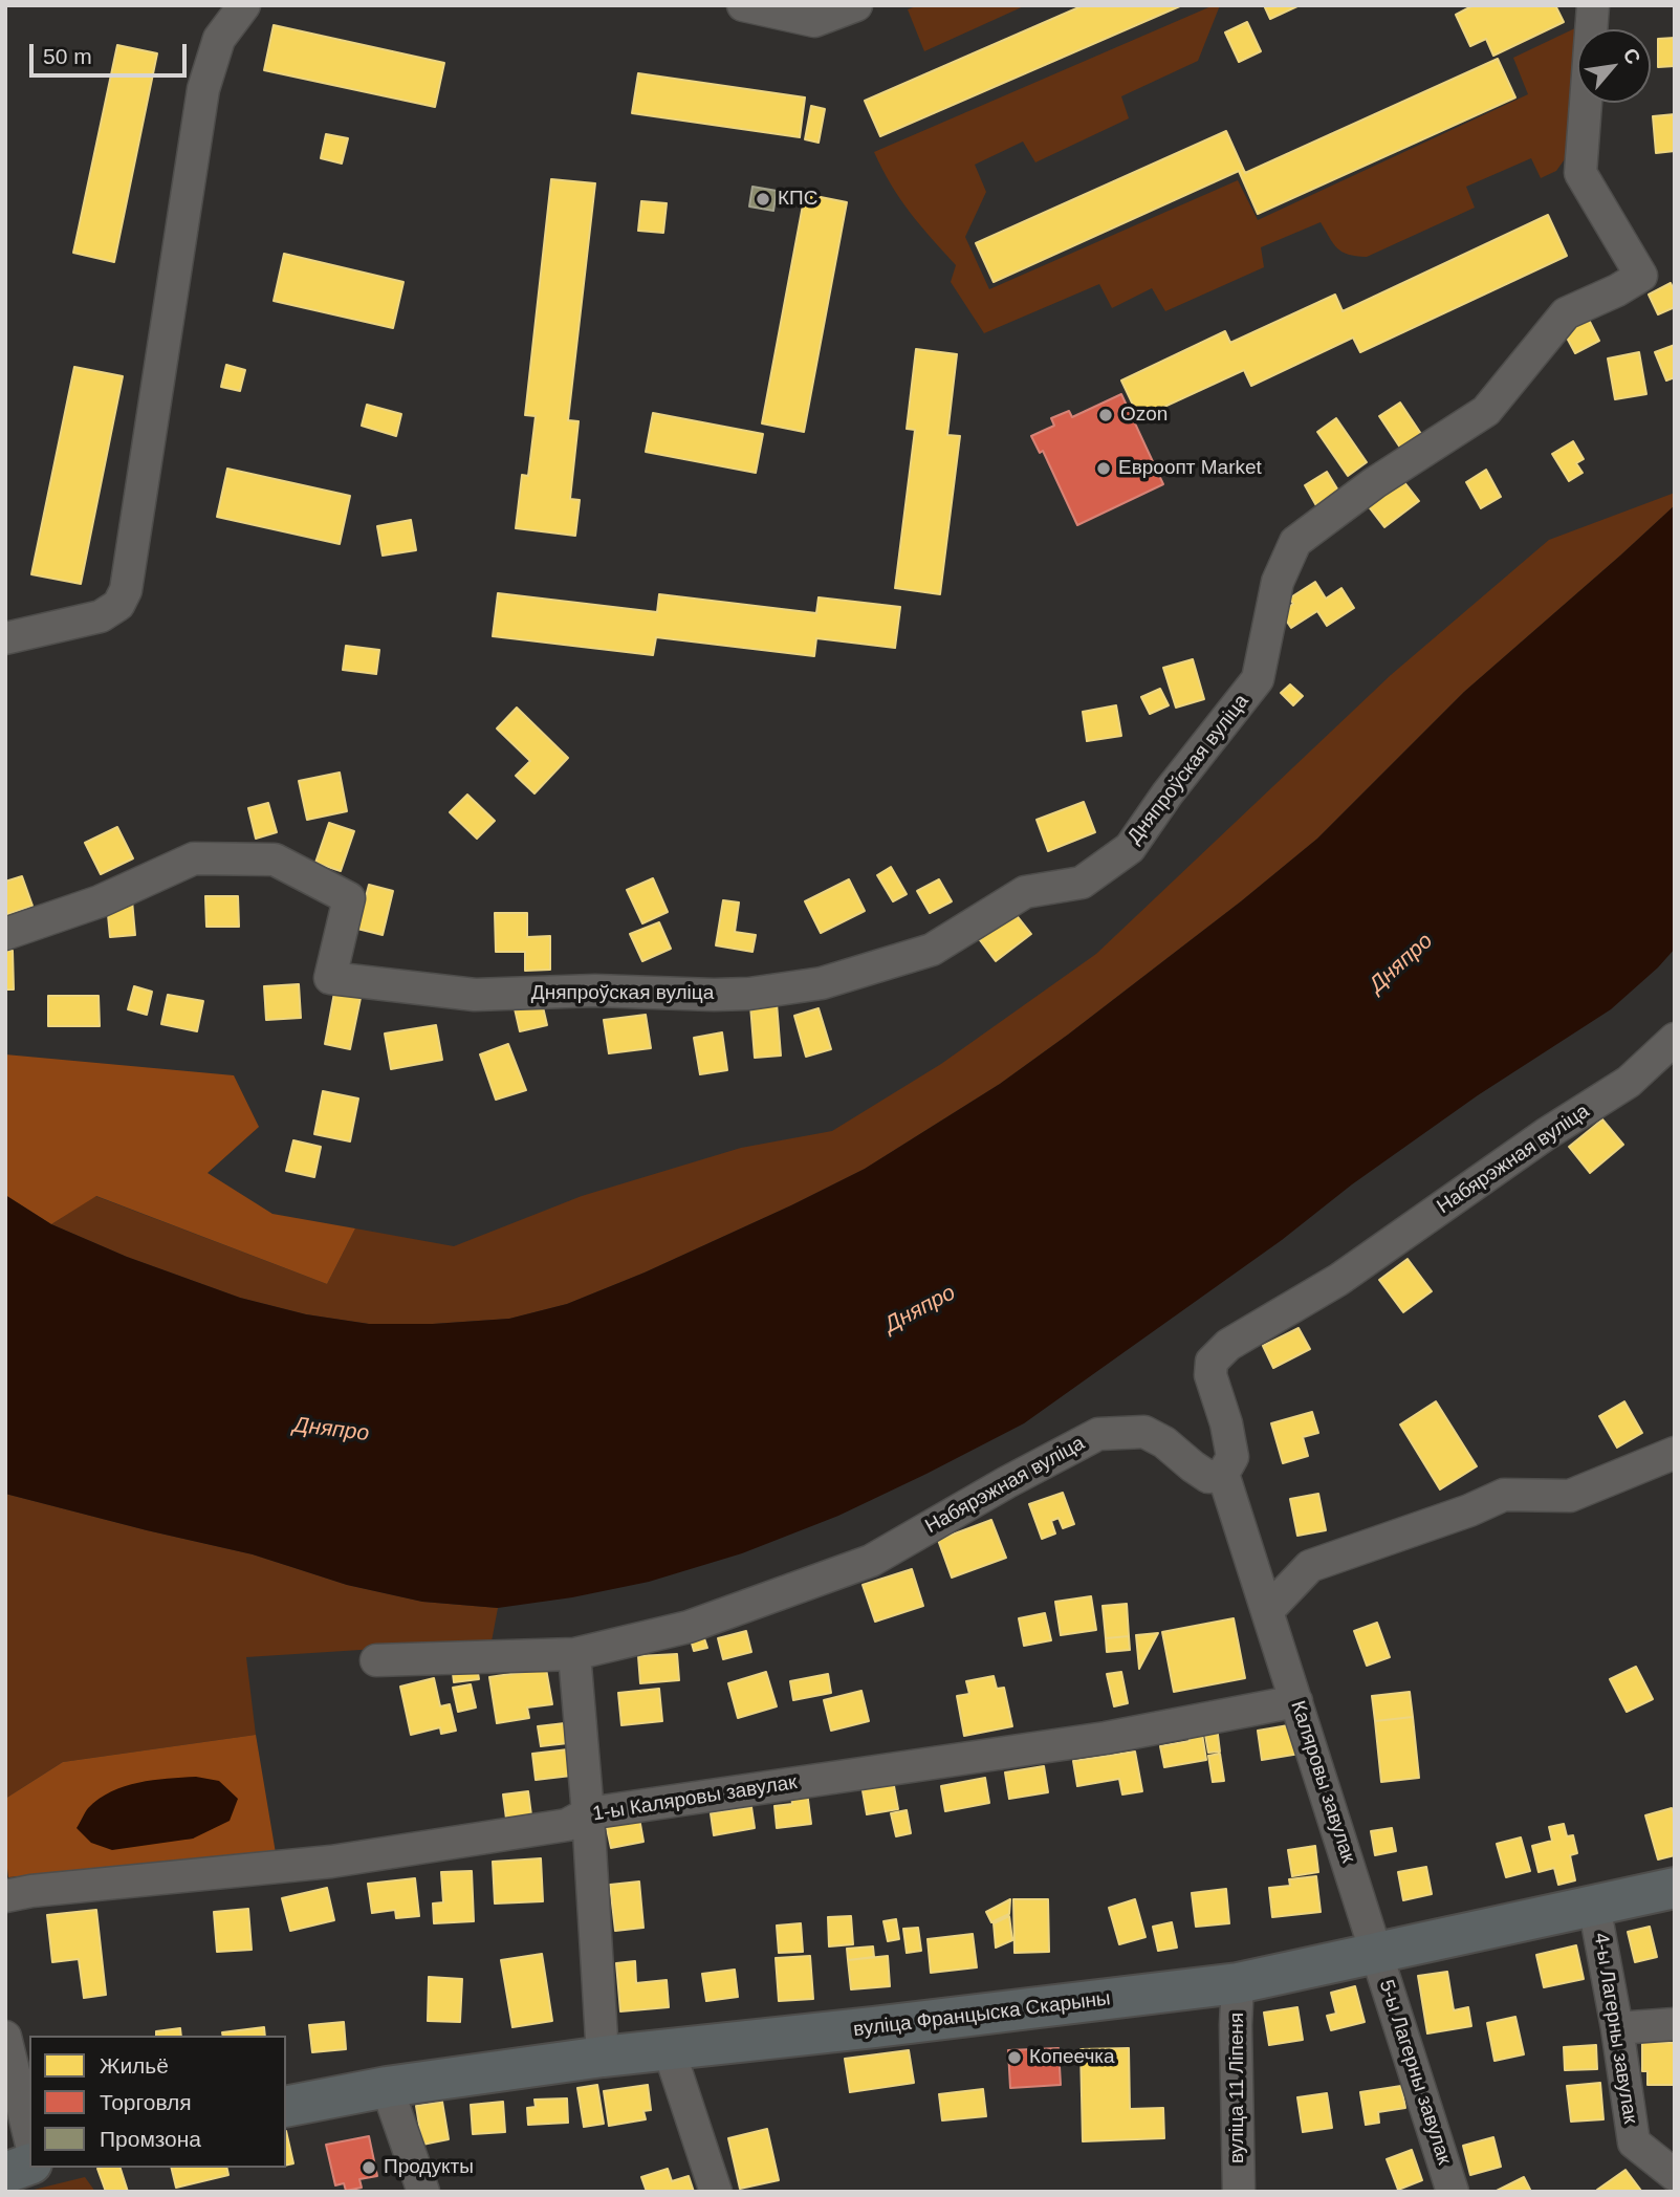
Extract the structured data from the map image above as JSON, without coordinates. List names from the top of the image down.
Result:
{
  "streets": {
    "main road": ["вуліца Францыска Скарыны"],
    "street": [
      "Дняпроўская вуліца",
      "Набярэжная вуліца",
      "Каляровы завулак",
      "1-ы Каляровы завулак",
      "4-ы Лагерны завулак",
      "5-ы Лагерны завулак",
      "вуліца 11 Ліпеня"
    ]
  },
  "crossings": [
    ["Набярэжная вуліца", "Каляровы завулак"],
    ["Каляровы завулак", "1-ы Каляровы завулак"],
    ["Каляровы завулак", "вуліца Францыска Скарыны"],
    ["Каляровы завулак", "5-ы Лагерны завулак"],
    ["вуліца Францыска Скарыны", "4-ы Лагерны завулак"],
    ["вуліца Францыска Скарыны", "5-ы Лагерны завулак"],
    ["вуліца Францыска Скарыны", "вуліца 11 Ліпеня"]
  ],
  "water": ["Дняпро"],
  "places": [
    "КПС",
    "Ozon",
    "Евроопт Market",
    "Копеечка",
    "Продукты"
  ],
  "legend": ["Жильё", "Торговля", "Промзона"],
  "scale_bar": "50 m",
  "north": "top right"
}
